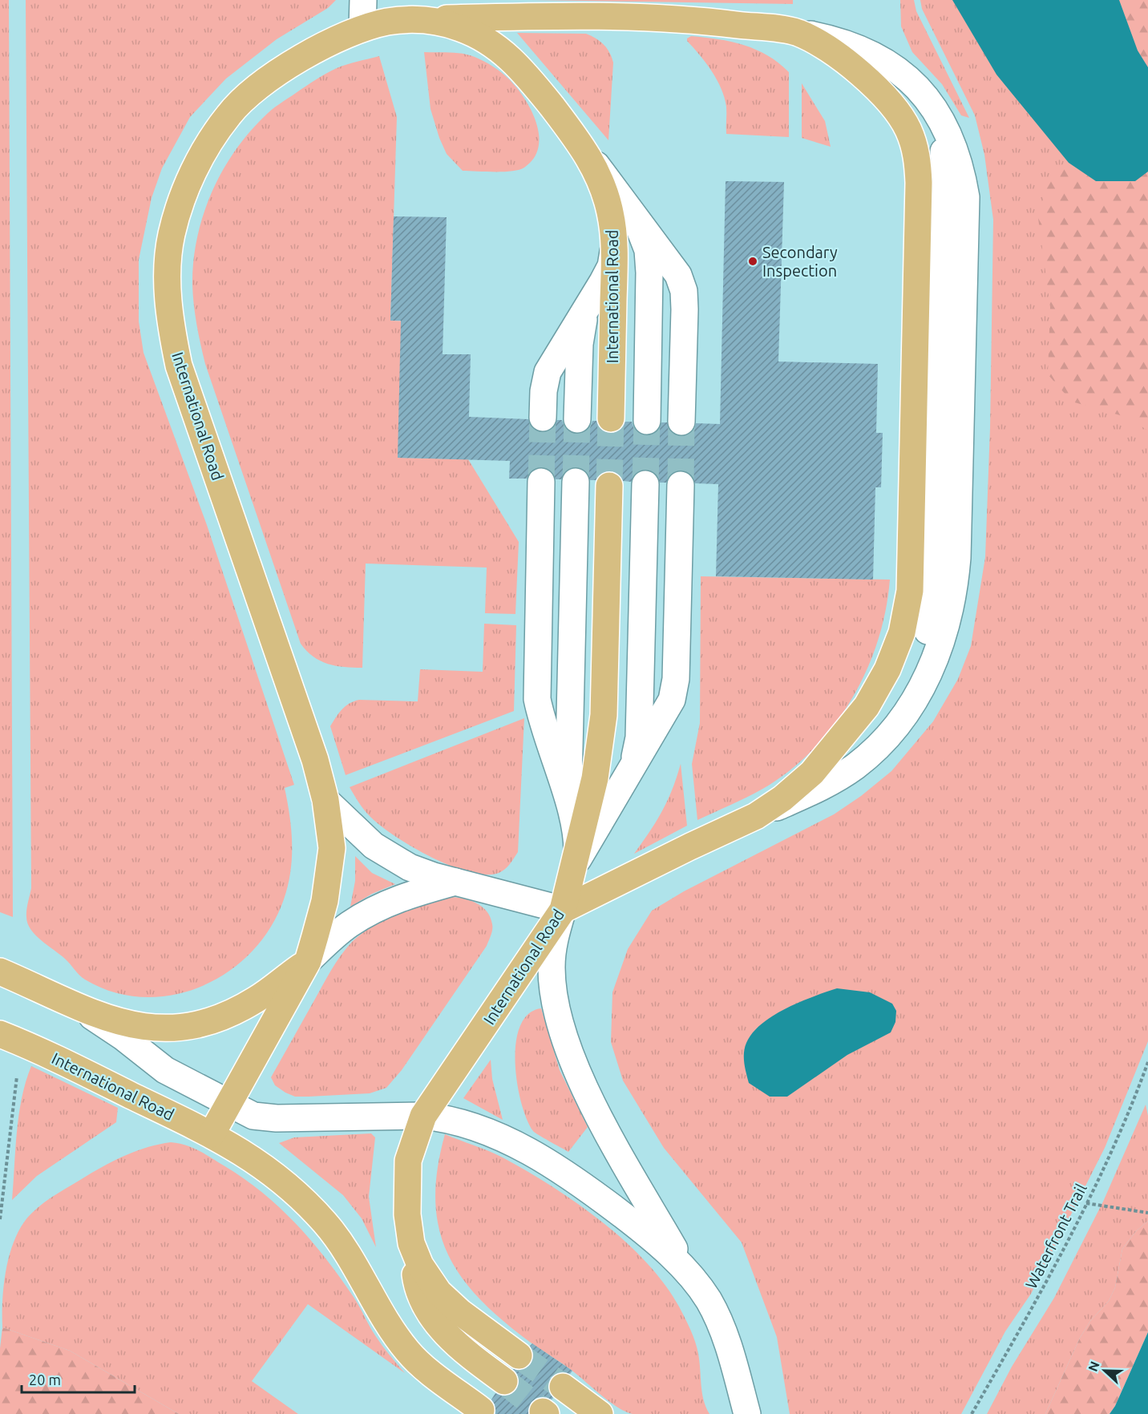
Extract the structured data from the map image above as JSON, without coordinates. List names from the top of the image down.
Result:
{
  "streets": {
    "main road": ["International Road"],
    "path": ["Waterfront Trail"]
  },
  "places": ["Secondary Inspection"],
  "scale_bar": "20 m",
  "north": "left"
}
